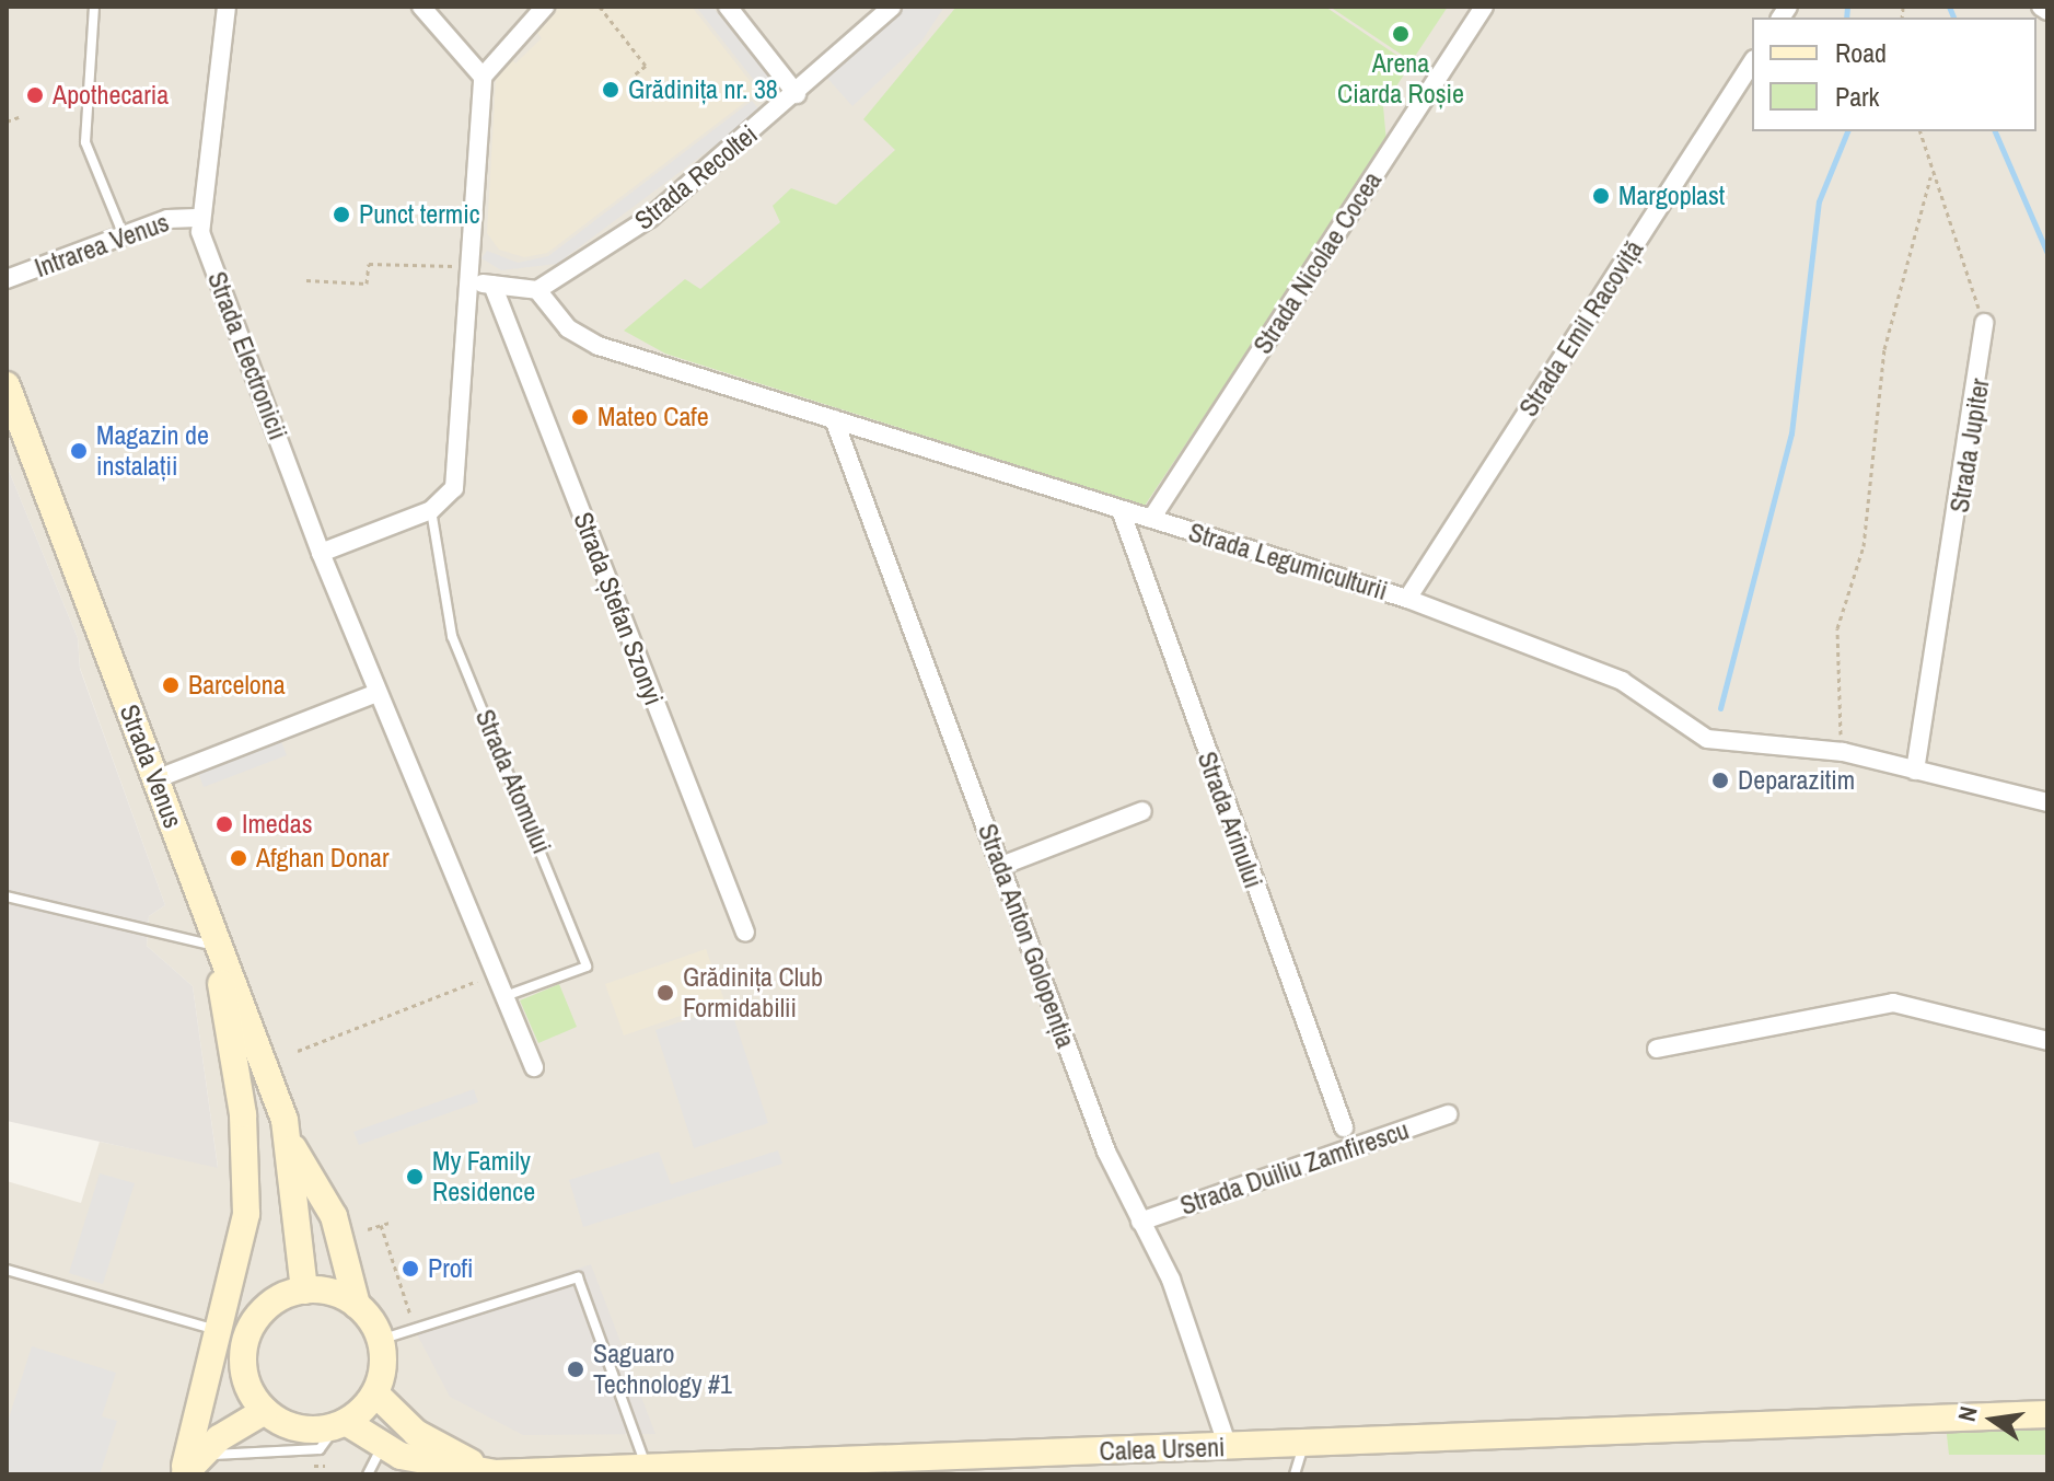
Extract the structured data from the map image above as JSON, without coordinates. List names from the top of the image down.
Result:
{
  "streets": {
    "main road": ["Strada Venus", "Calea Urseni"],
    "street": [
      "Strada Recoltei",
      "Intrarea Venus",
      "Strada Nicolae Cocea",
      "Strada Emil Racoviță",
      "Strada Electronicii",
      "Strada Jupiter",
      "Strada Legumiculturii",
      "Strada Ștefan Szonyi",
      "Strada Arinului",
      "Strada Anton Golopenția",
      "Strada Duiliu Zamfirescu"
    ],
    "lane": ["Strada Atomului"]
  },
  "crossings": [
    ["Strada Recoltei", "Strada Legumiculturii"],
    ["Intrarea Venus", "Strada Electronicii"],
    ["Strada Nicolae Cocea", "Strada Legumiculturii"],
    ["Strada Emil Racoviță", "Strada Legumiculturii"],
    ["Strada Electronicii", "Strada Atomului"],
    ["Strada Jupiter", "Strada Legumiculturii"],
    ["Strada Legumiculturii", "Strada Arinului"],
    ["Strada Legumiculturii", "Strada Anton Golopenția"],
    ["Strada Venus", "Calea Urseni"],
    ["Strada Anton Golopenția", "Strada Duiliu Zamfirescu"],
    ["Strada Anton Golopenția", "Calea Urseni"]
  ],
  "places": [
    "Arena Ciarda Roșie",
    "Grădinița nr. 38",
    "Apothecaria",
    "Margoplast",
    "Punct termic",
    "Mateo Cafe",
    "Magazin de instalații",
    "Barcelona",
    "Deparazitim",
    "Imedas",
    "Afghan Donar",
    "Grădinița Club Formidabilii",
    "My Family Residence",
    "Profi",
    "Saguaro Technology #1"
  ],
  "legend": ["Road", "Park"],
  "north": "left"
}
